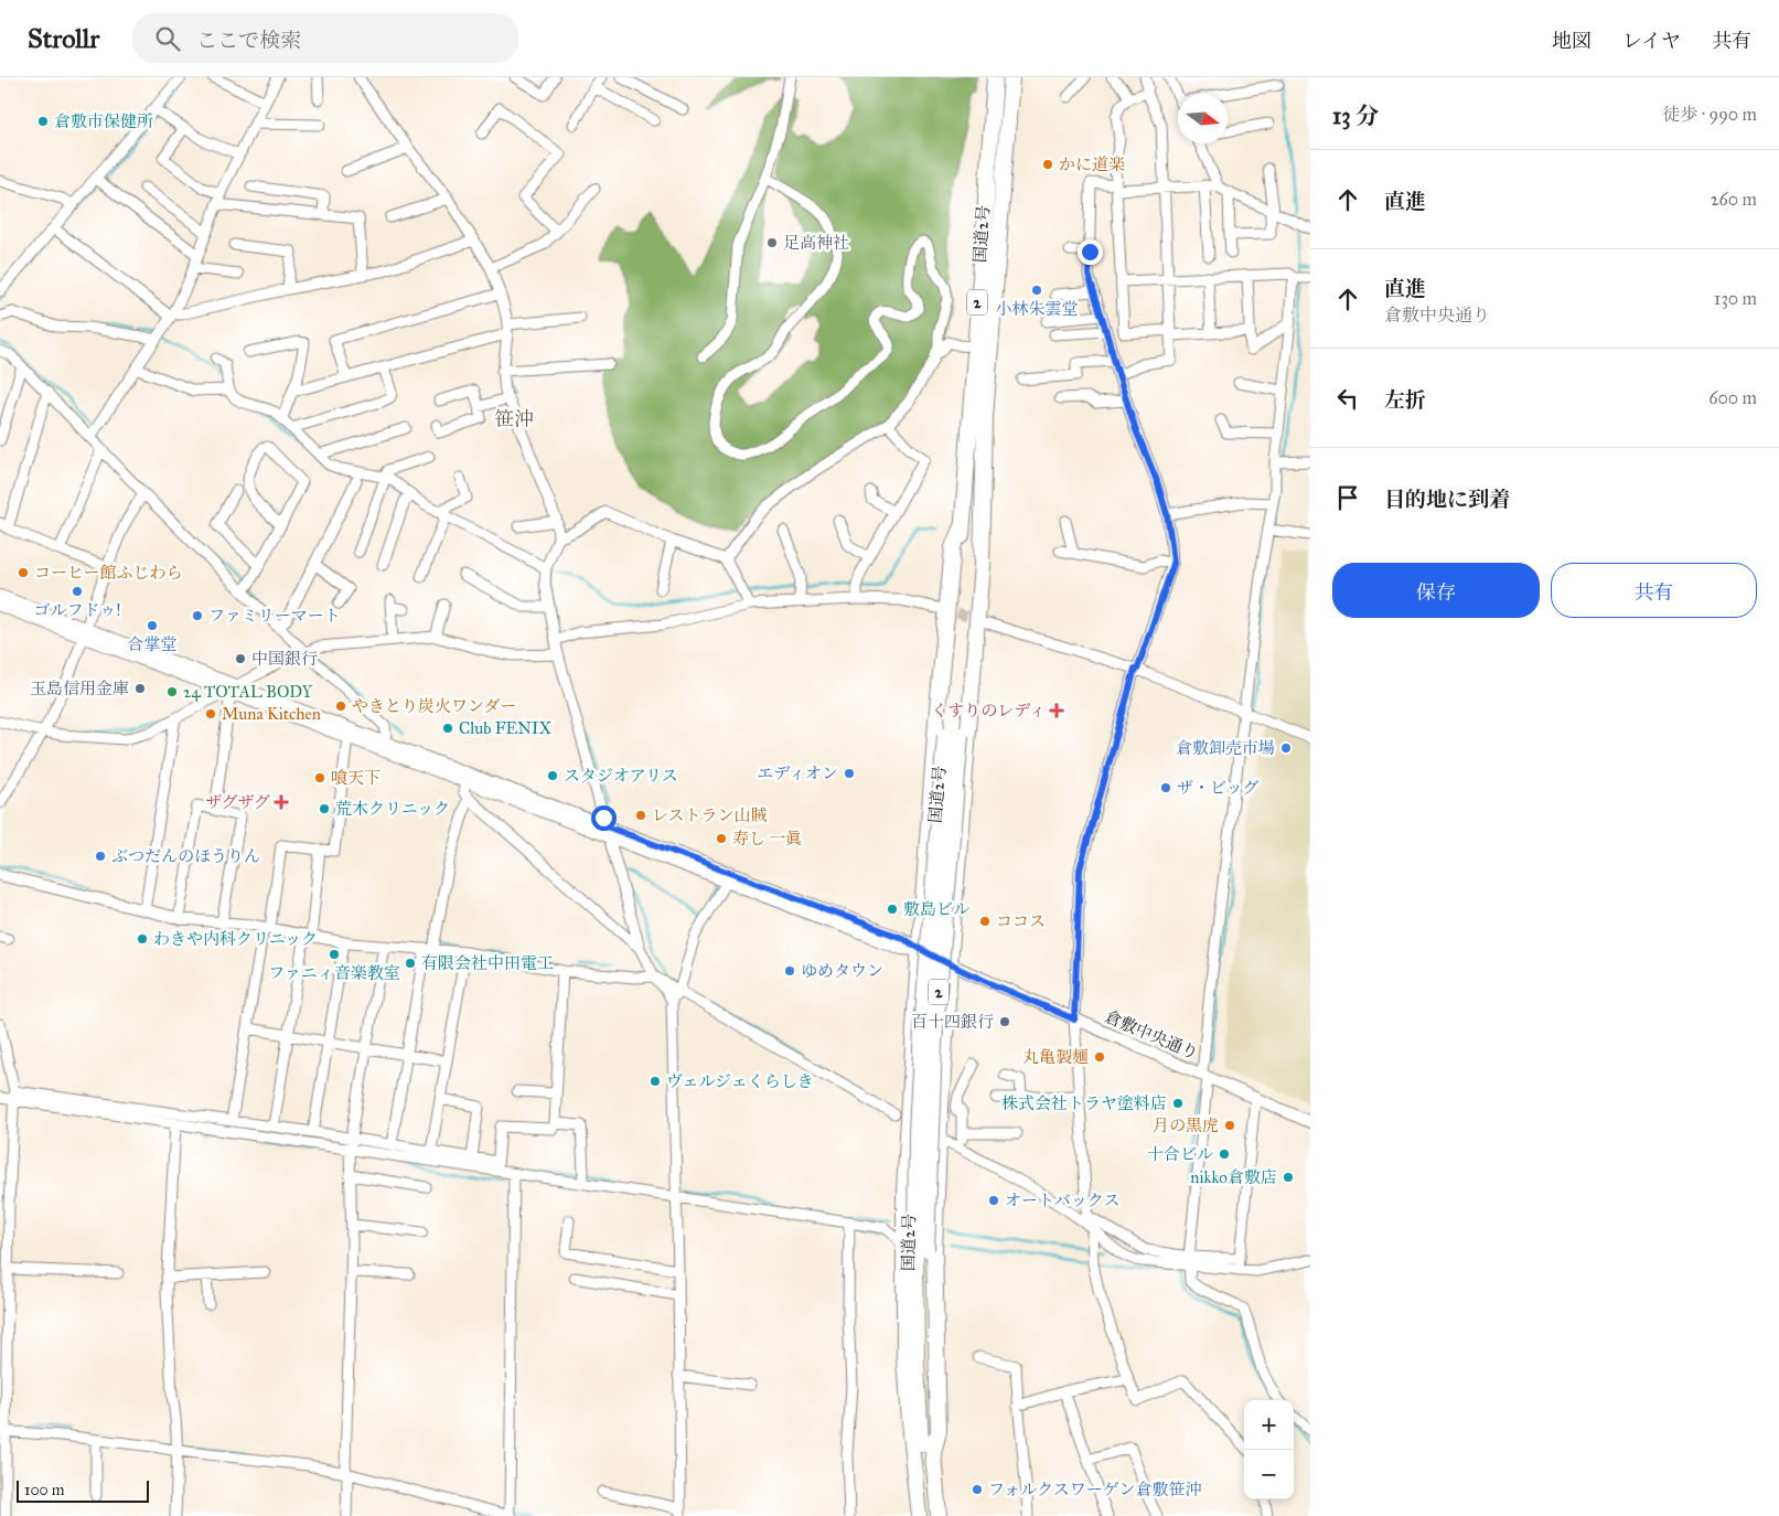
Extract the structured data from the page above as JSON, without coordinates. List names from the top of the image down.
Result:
{
  "streets": {
    "highway": ["国道2号", "2"],
    "street": ["倉敷中央通り"]
  },
  "districts": ["笹沖"],
  "places": {
    "other": [
      "倉敷市保健所",
      "かに道楽",
      "足高神社",
      "小林朱雲堂",
      "コーヒー館ふじわら",
      "ゴルフドゥ!",
      "ファミリーマート",
      "合掌堂",
      "中国銀行",
      "玉島信用金庫",
      "24 TOTAL BODY",
      "やきとり炭火ワンダー",
      "Muna Kitchen",
      "Club FENIX",
      "倉敷卸売市場",
      "エディオン",
      "スタジオアリス",
      "喰天下",
      "ザ・ビッグ",
      "荒木クリニック",
      "レストラン山賊",
      "寿し 一眞",
      "ぶつだんのほうりん",
      "敷島ビル",
      "ココス",
      "わきや内科クリニック",
      "ファニィ音楽教室",
      "有限会社中田電工",
      "ゆめタウン",
      "百十四銀行",
      "丸亀製麺",
      "ヴェルジェくらしき",
      "株式会社トラヤ塗料店",
      "月の黒虎",
      "十合ビル",
      "nikko倉敷店",
      "オートバックス",
      "フォルクスワーゲン倉敷笹沖"
    ],
    "health": ["くすりのレディ", "ザグザグ"]
  },
  "scale_bar": "100 m",
  "north": "right",
  "page": {
    "header": "Strollr",
    "search": "ここで検索",
    "nav": ["地図", "レイヤ", "共有"],
    "heading": ["13 分", "徒歩 · 990 m"],
    "list": [
      ["直進", "260 m"],
      ["直進", "倉敷中央通り", "130 m"],
      ["左折", "600 m"],
      "目的地に到着"
    ],
    "buttons": ["保存", "共有"],
    "map_buttons": ["+", "−"],
    "scale": "100 m"
  }
}
